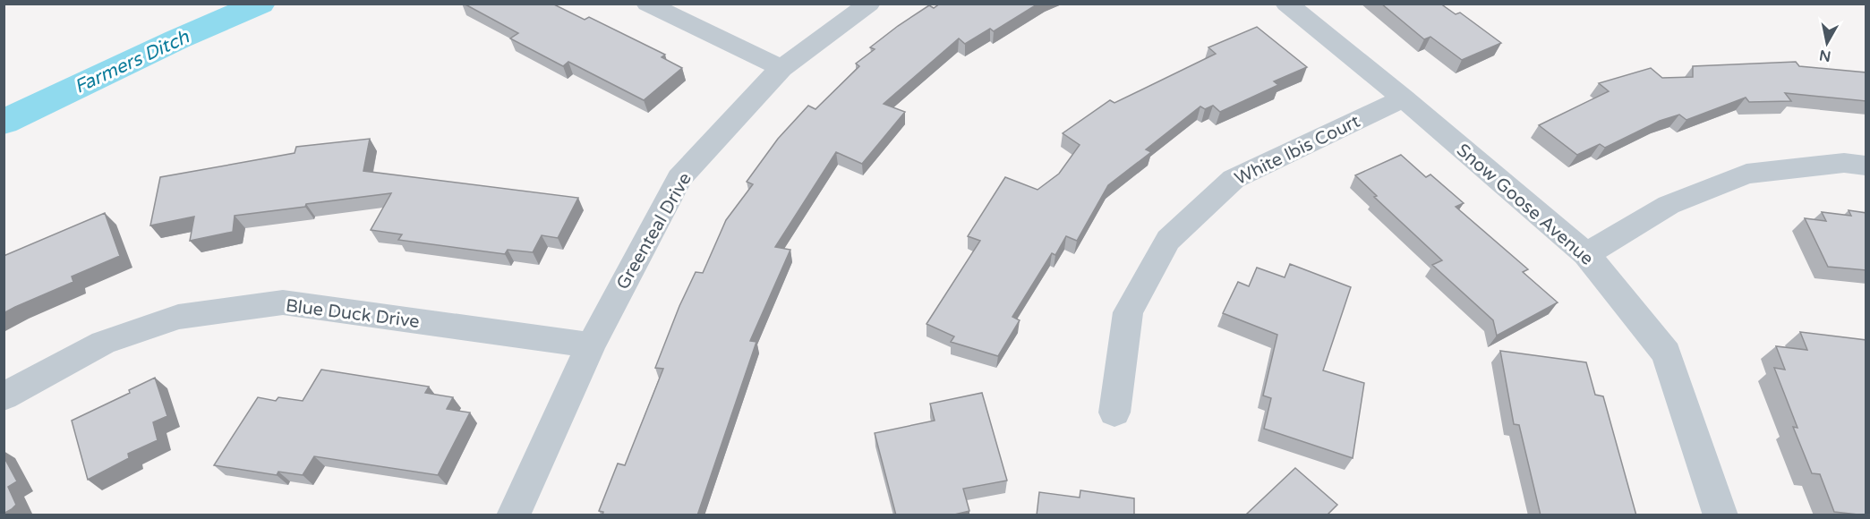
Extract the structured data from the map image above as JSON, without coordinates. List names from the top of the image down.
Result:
{
  "streets": {
    "street": [
      "White Ibis Court",
      "Snow Goose Avenue",
      "Greenteal Drive",
      "Blue Duck Drive"
    ]
  },
  "crossings": [
    ["White Ibis Court", "Snow Goose Avenue"],
    ["Greenteal Drive", "Blue Duck Drive"]
  ],
  "water": ["Farmers Ditch"],
  "north": "bottom"
}
